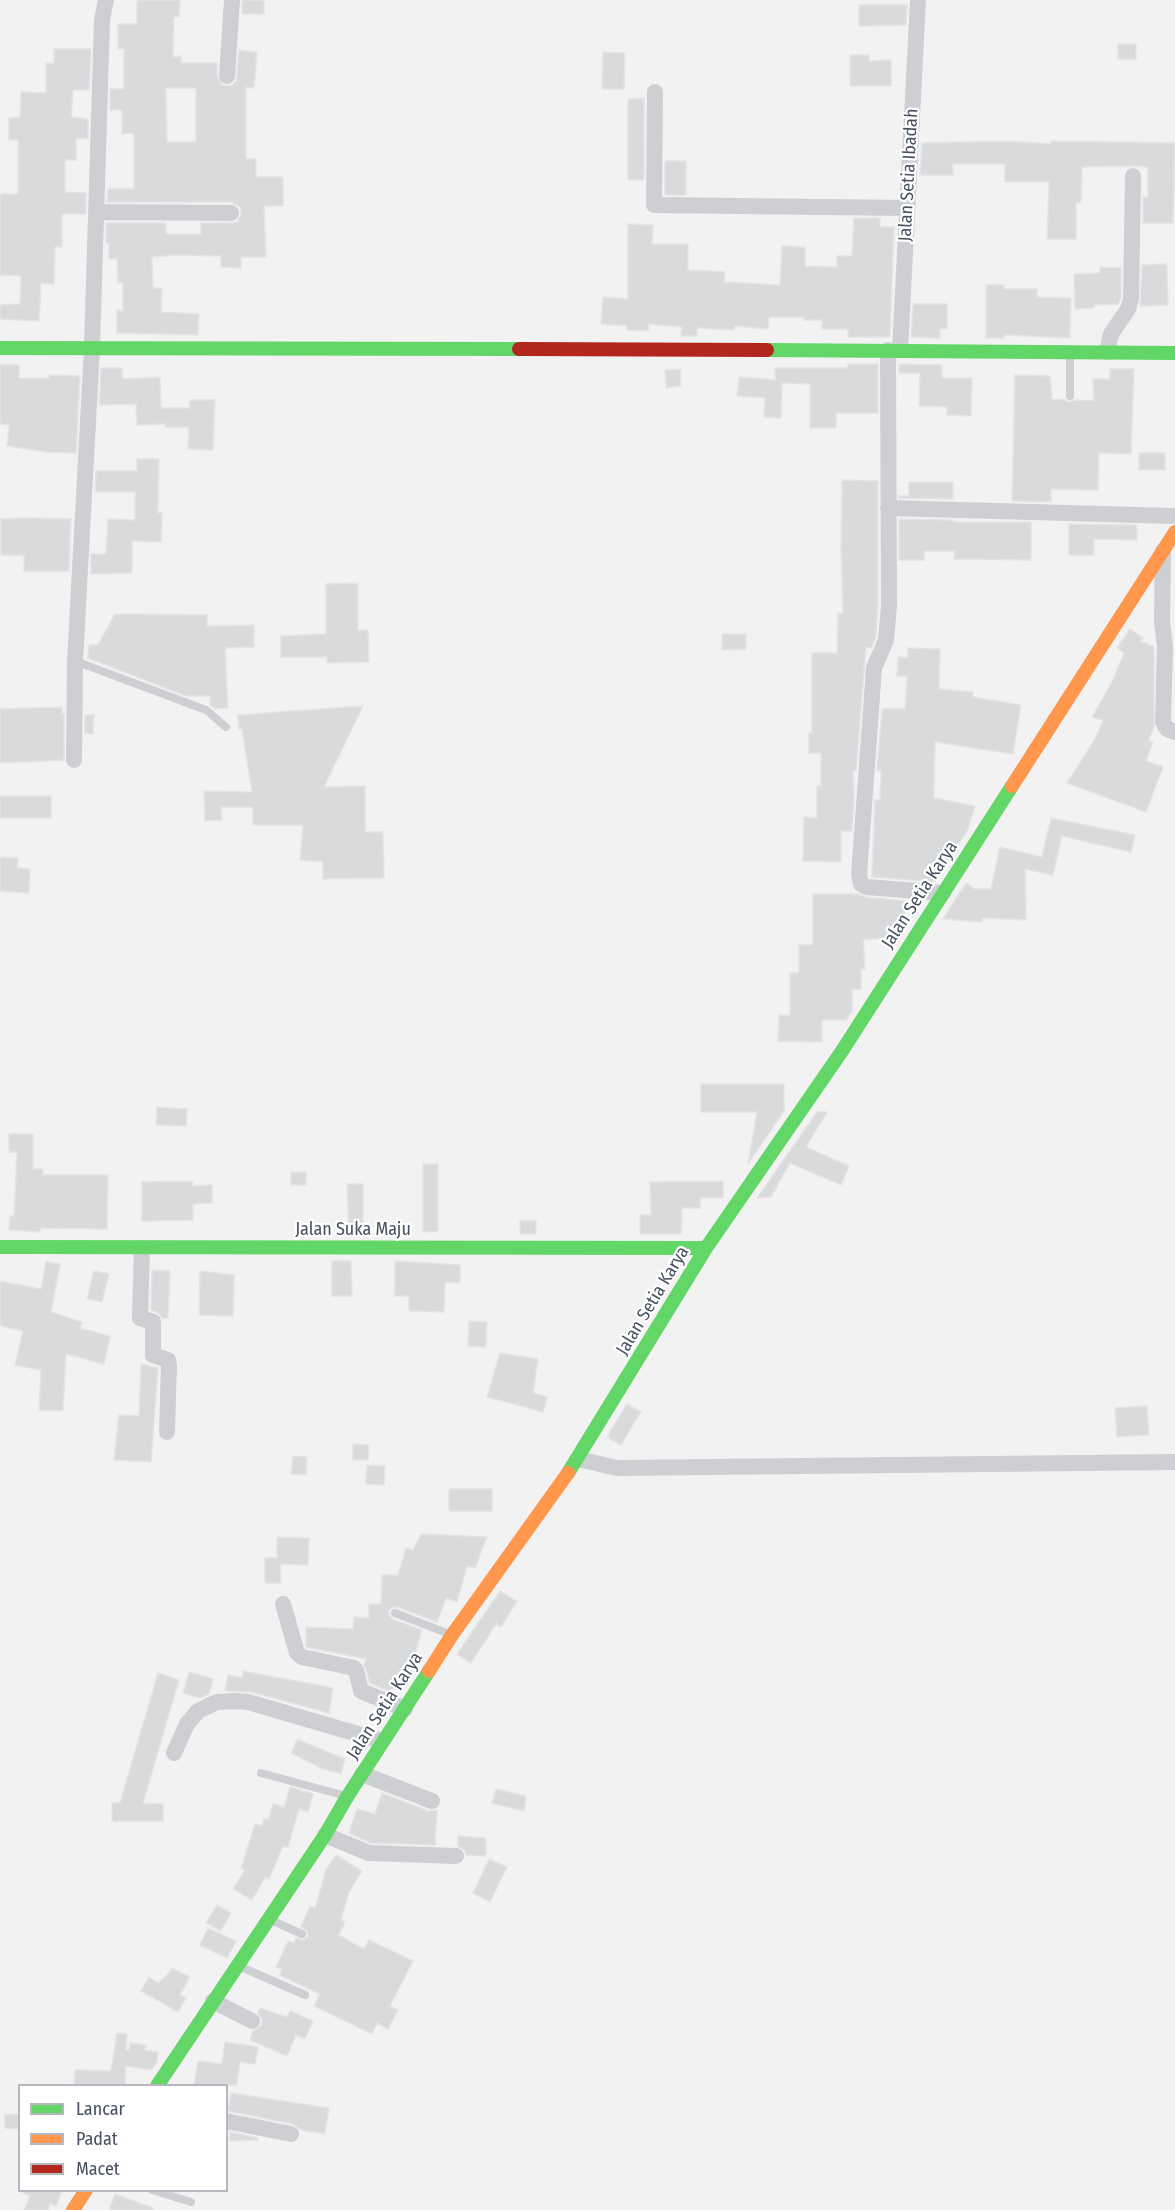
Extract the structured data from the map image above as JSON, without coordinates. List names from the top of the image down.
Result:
{
  "streets": {
    "main road": ["Jalan Setia Karya", "Jalan Suka Maju"],
    "street": ["Jalan Setia Ibadah"]
  },
  "crossings": [
    ["Jalan Setia Ibadah", "Jalan Setia Karya"],
    ["Jalan Setia Karya", "Jalan Suka Maju"]
  ],
  "legend": ["Lancar", "Padat", "Macet"]
}
